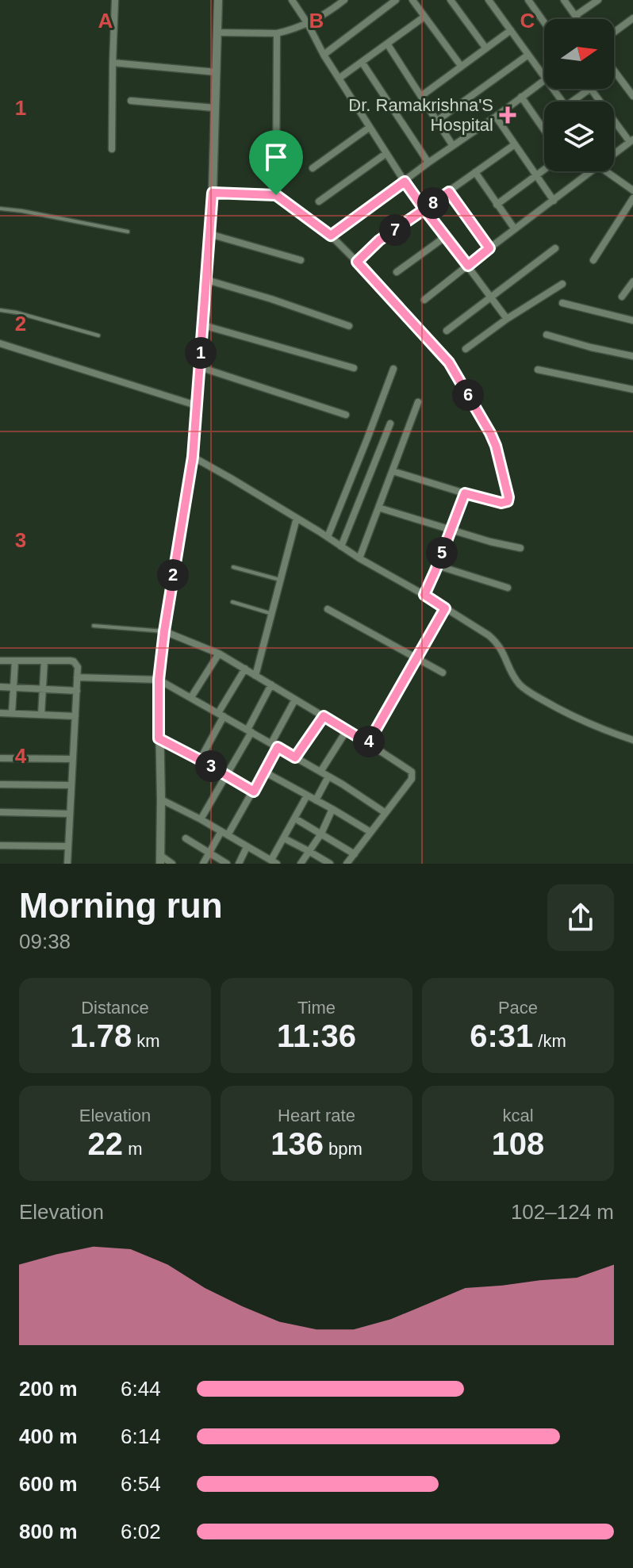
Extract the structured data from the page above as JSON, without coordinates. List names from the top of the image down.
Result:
{
  "places": {
    "health": ["Dr. Ramakrishna'S Hospital"]
  },
  "north": "right",
  "page": {
    "pins": [
      "8",
      "7",
      "1",
      "6",
      "5",
      "2",
      "4",
      "3"
    ],
    "heading": ["Morning run", "09:38"],
    "stats": [
      ["Distance", "1.78 km"],
      ["Time", "11:36"],
      ["Pace", "6:31 /km"],
      ["Elevation", "22 m"],
      ["Heart rate", "136 bpm"],
      ["kcal", "108"]
    ],
    "chart": ["Elevation", "102–124 m"],
    "list": [
      {
        "name": "200 m",
        "note": "6:44"
      },
      {
        "name": "400 m",
        "note": "6:14"
      },
      {
        "name": "600 m",
        "note": "6:54"
      },
      {
        "name": "800 m",
        "note": "6:02"
      }
    ]
  },
  "grid": {
    "columns": ["A", "B", "C"],
    "rows": [
      "1",
      "2",
      "3",
      "4"
    ]
  }
}
